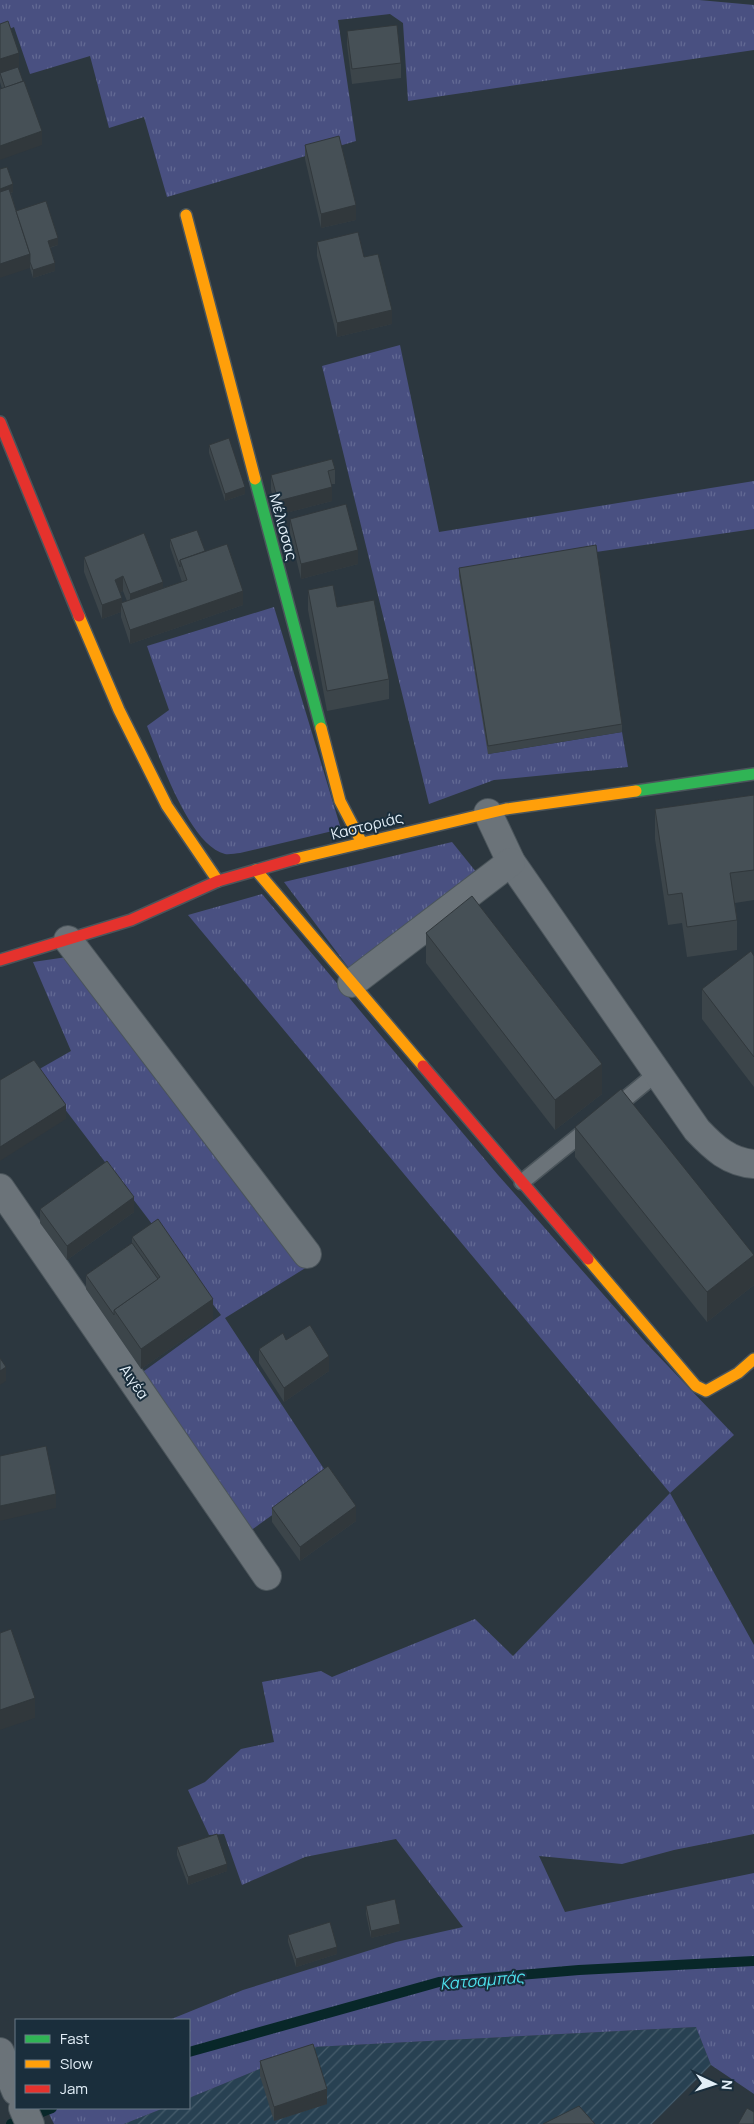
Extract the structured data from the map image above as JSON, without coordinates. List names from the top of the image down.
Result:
{
  "streets": {
    "street": ["Μέλισσας", "Καστοριάς", "Αιγέα"]
  },
  "crossings": [
    ["Μέλισσας", "Καστοριάς"]
  ],
  "water": ["Κατσαμπάς"],
  "legend": ["Fast", "Slow", "Jam"],
  "north": "right"
}
